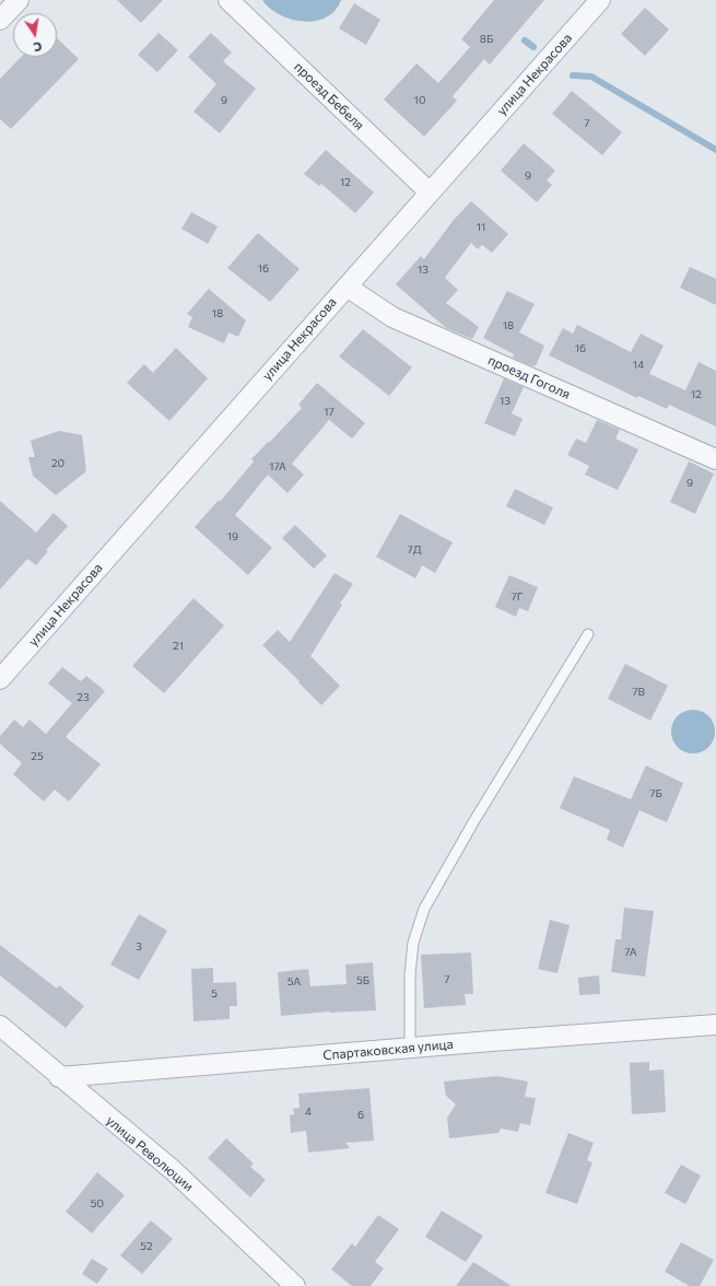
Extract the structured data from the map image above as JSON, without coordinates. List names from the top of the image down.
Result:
{
  "streets": {
    "street": [
      "улица Некрасова",
      "проезд Бебеля",
      "проезд Гоголя",
      "Спартаковская улица",
      "улица Революции"
    ]
  },
  "crossings": [
    ["улица Некрасова", "проезд Бебеля"],
    ["улица Некрасова", "проезд Гоголя"],
    ["Спартаковская улица", "улица Революции"]
  ],
  "house_numbers": [
    "8Б",
    "9",
    "10",
    "7",
    "9",
    "12",
    "11",
    "16",
    "13",
    "18",
    "18",
    "16",
    "14",
    "12",
    "13",
    "17",
    "20",
    "17А",
    "9",
    "19",
    "7Д",
    "7Г",
    "21",
    "7В",
    "23",
    "25",
    "7Б",
    "3",
    "7А",
    "7",
    "5Б",
    "5А",
    "5",
    "4",
    "6",
    "50",
    "52"
  ],
  "north": "bottom"
}
